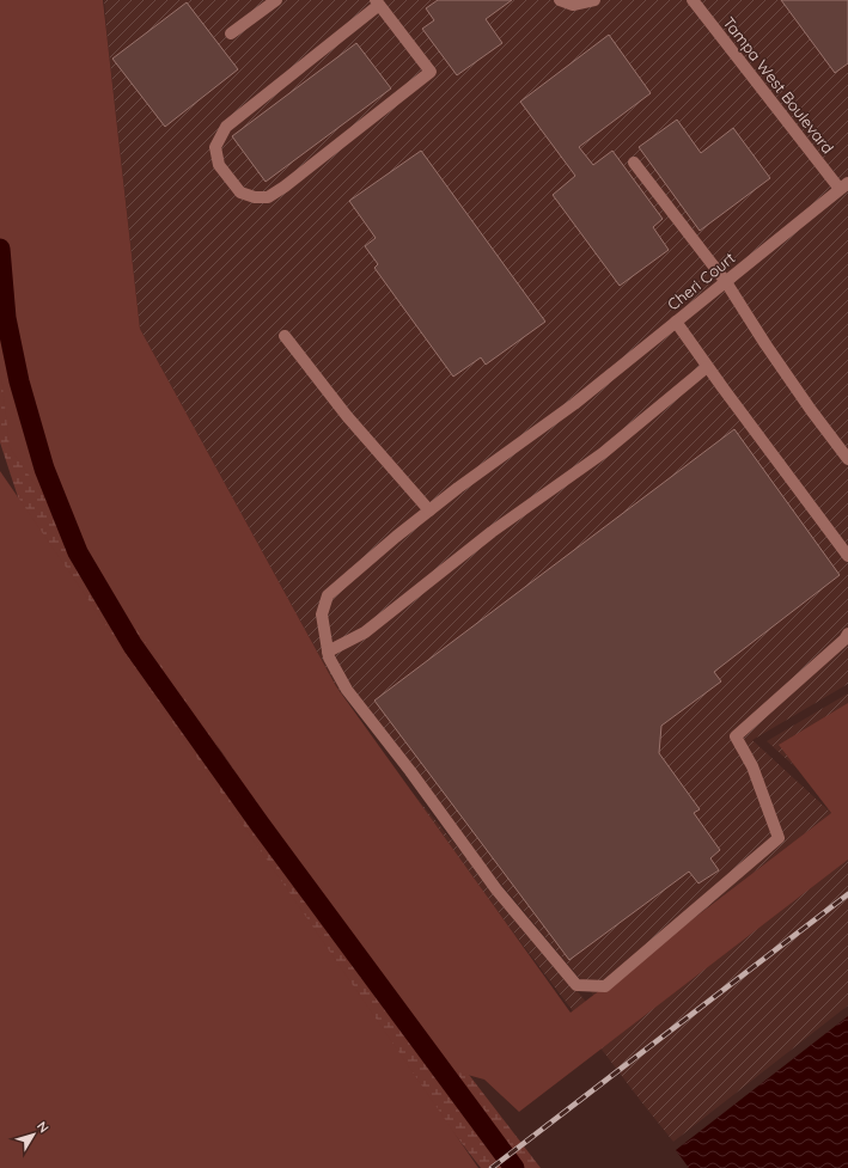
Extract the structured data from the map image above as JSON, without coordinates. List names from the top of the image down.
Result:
{
  "streets": {
    "street": ["Tampa West Boulevard", "Cheri Court"]
  },
  "crossings": [
    ["Tampa West Boulevard", "Cheri Court"]
  ],
  "north": "top right"
}
